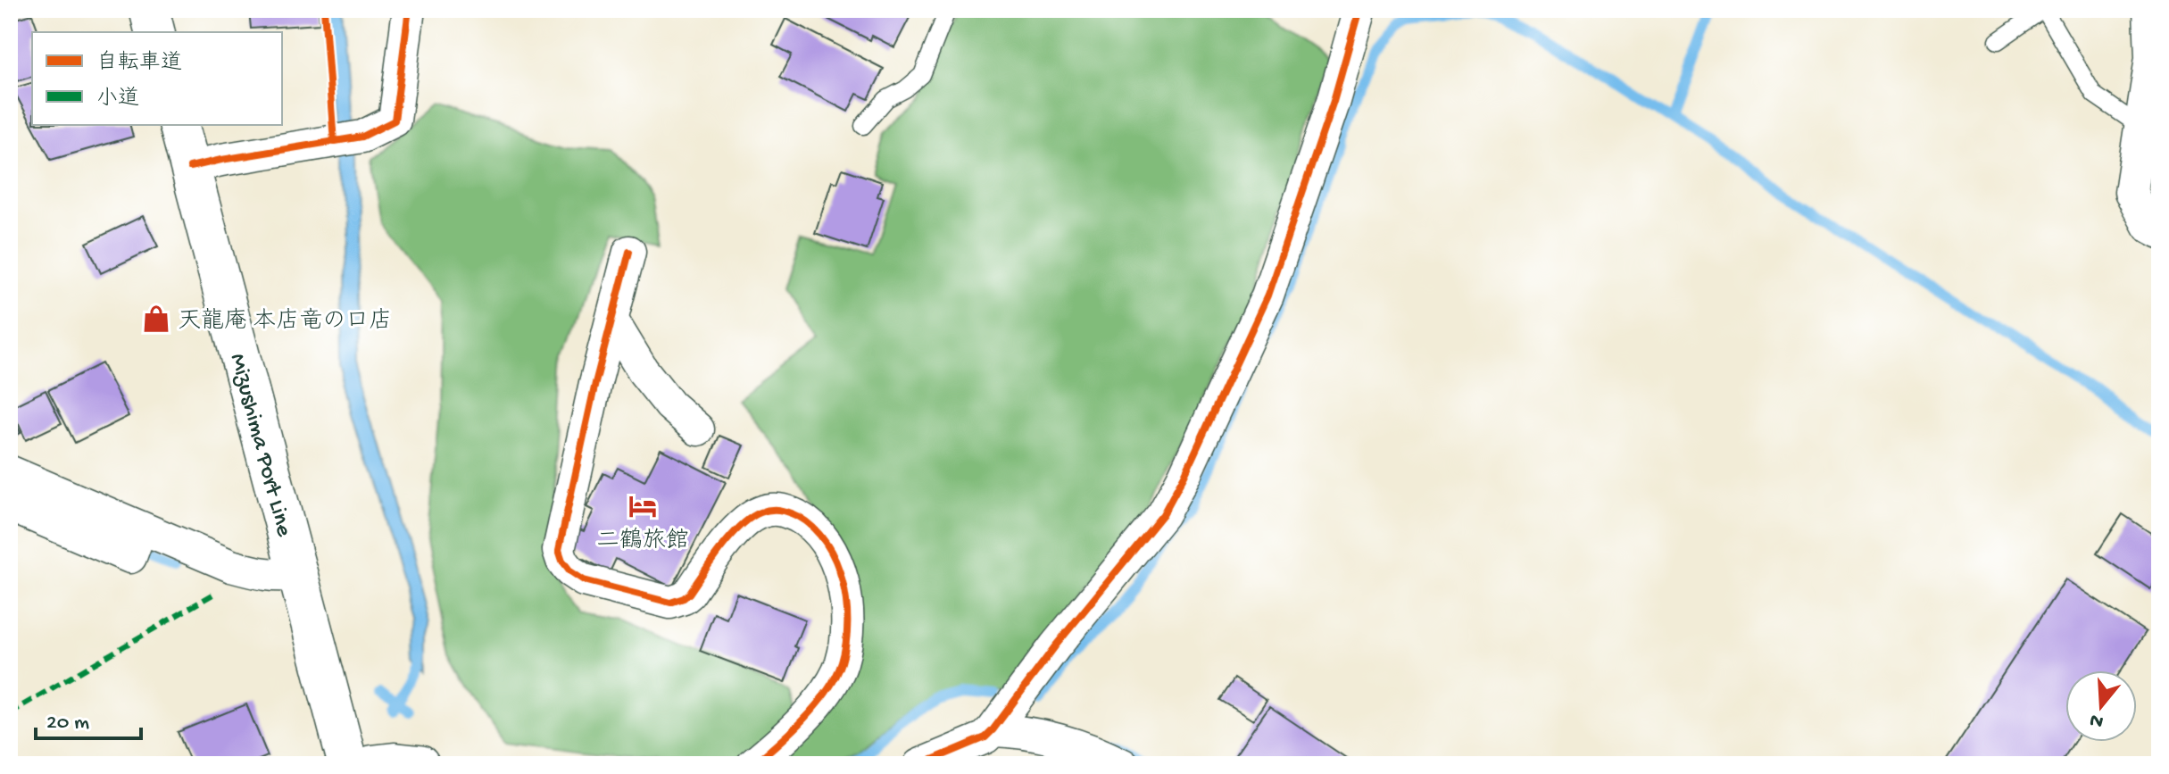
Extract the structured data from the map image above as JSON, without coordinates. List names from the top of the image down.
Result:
{
  "streets": {
    "main road": ["Mizushima Port Line"]
  },
  "places": {
    "shop": ["天龍庵 本店竜の口店"],
    "hotel": ["二鶴旅館"]
  },
  "legend": ["自転車道", "小道"],
  "scale_bar": "20 m",
  "north": "bottom"
}
